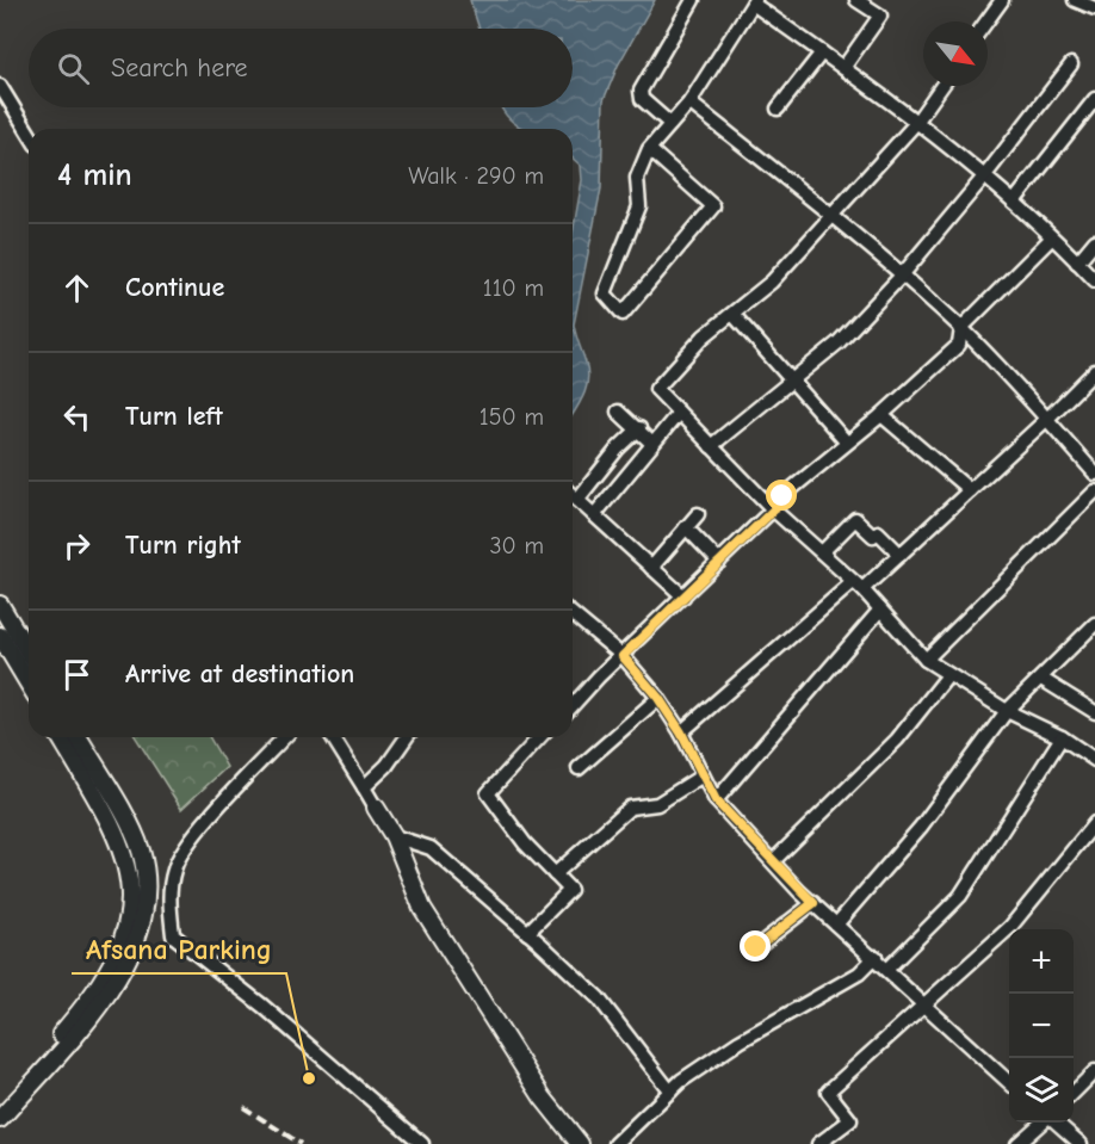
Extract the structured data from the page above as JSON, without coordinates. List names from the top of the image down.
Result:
{
  "places": ["Afsana Parking"],
  "north": "bottom right",
  "page": {
    "search": "Search here",
    "heading": ["4 min", "Walk · 290 m"],
    "list": [
      ["Continue", "110 m"],
      ["Turn left", "150 m"],
      ["Turn right", "30 m"],
      "Arrive at destination"
    ],
    "map_buttons": ["+", "−"]
  }
}
